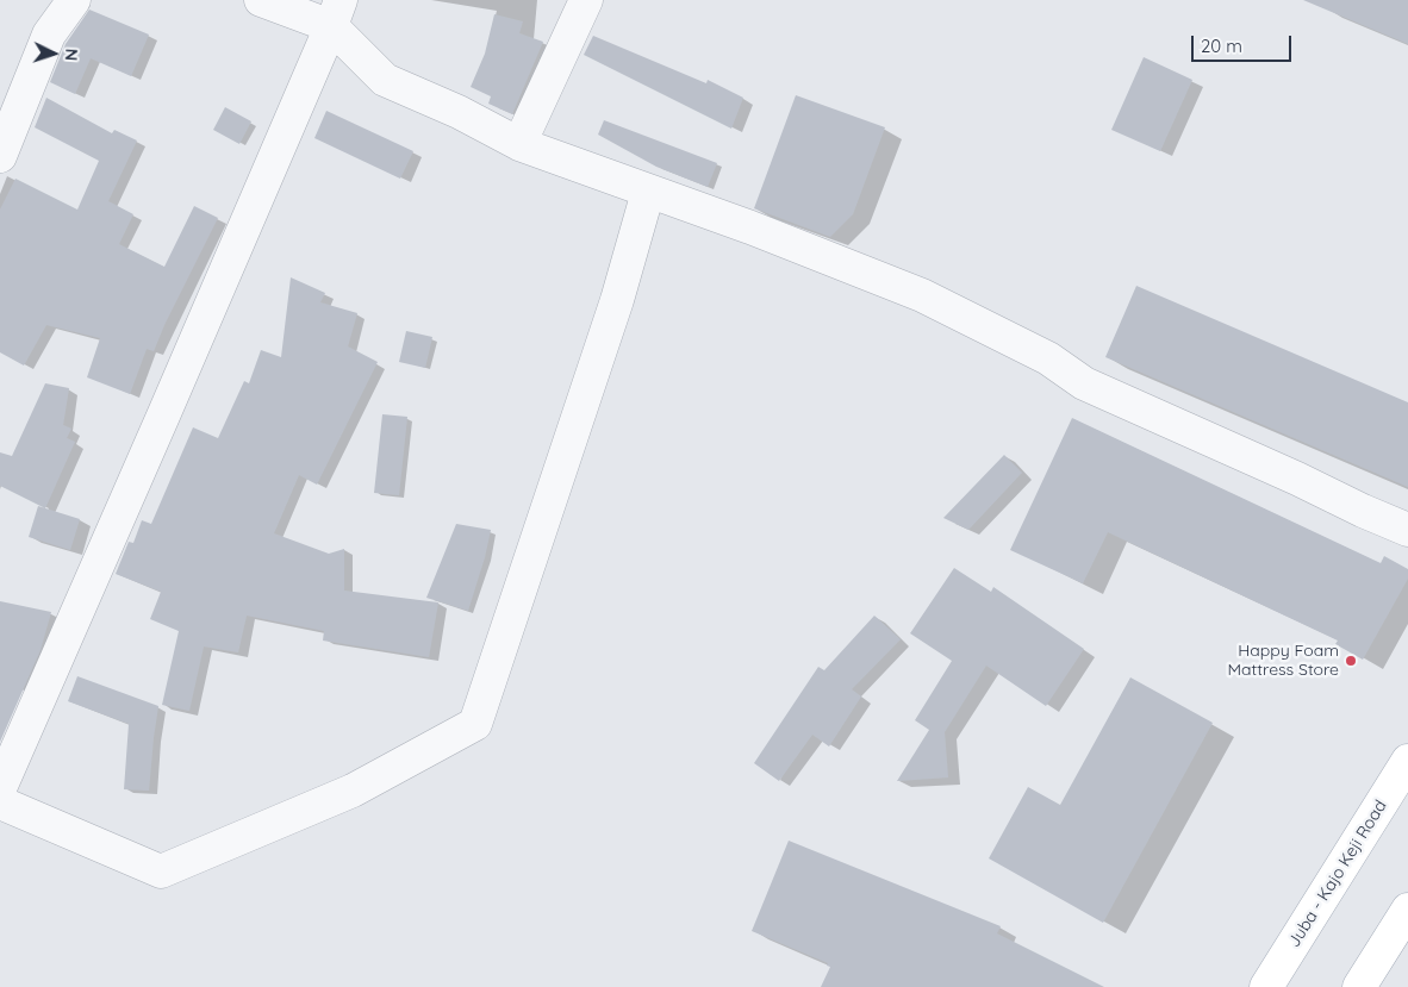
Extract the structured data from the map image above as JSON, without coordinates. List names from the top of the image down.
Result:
{
  "streets": {
    "main road": ["Juba - Kajo Keji Road"]
  },
  "places": ["Happy Foam Mattress Store"],
  "scale_bar": "20 m",
  "north": "right"
}
